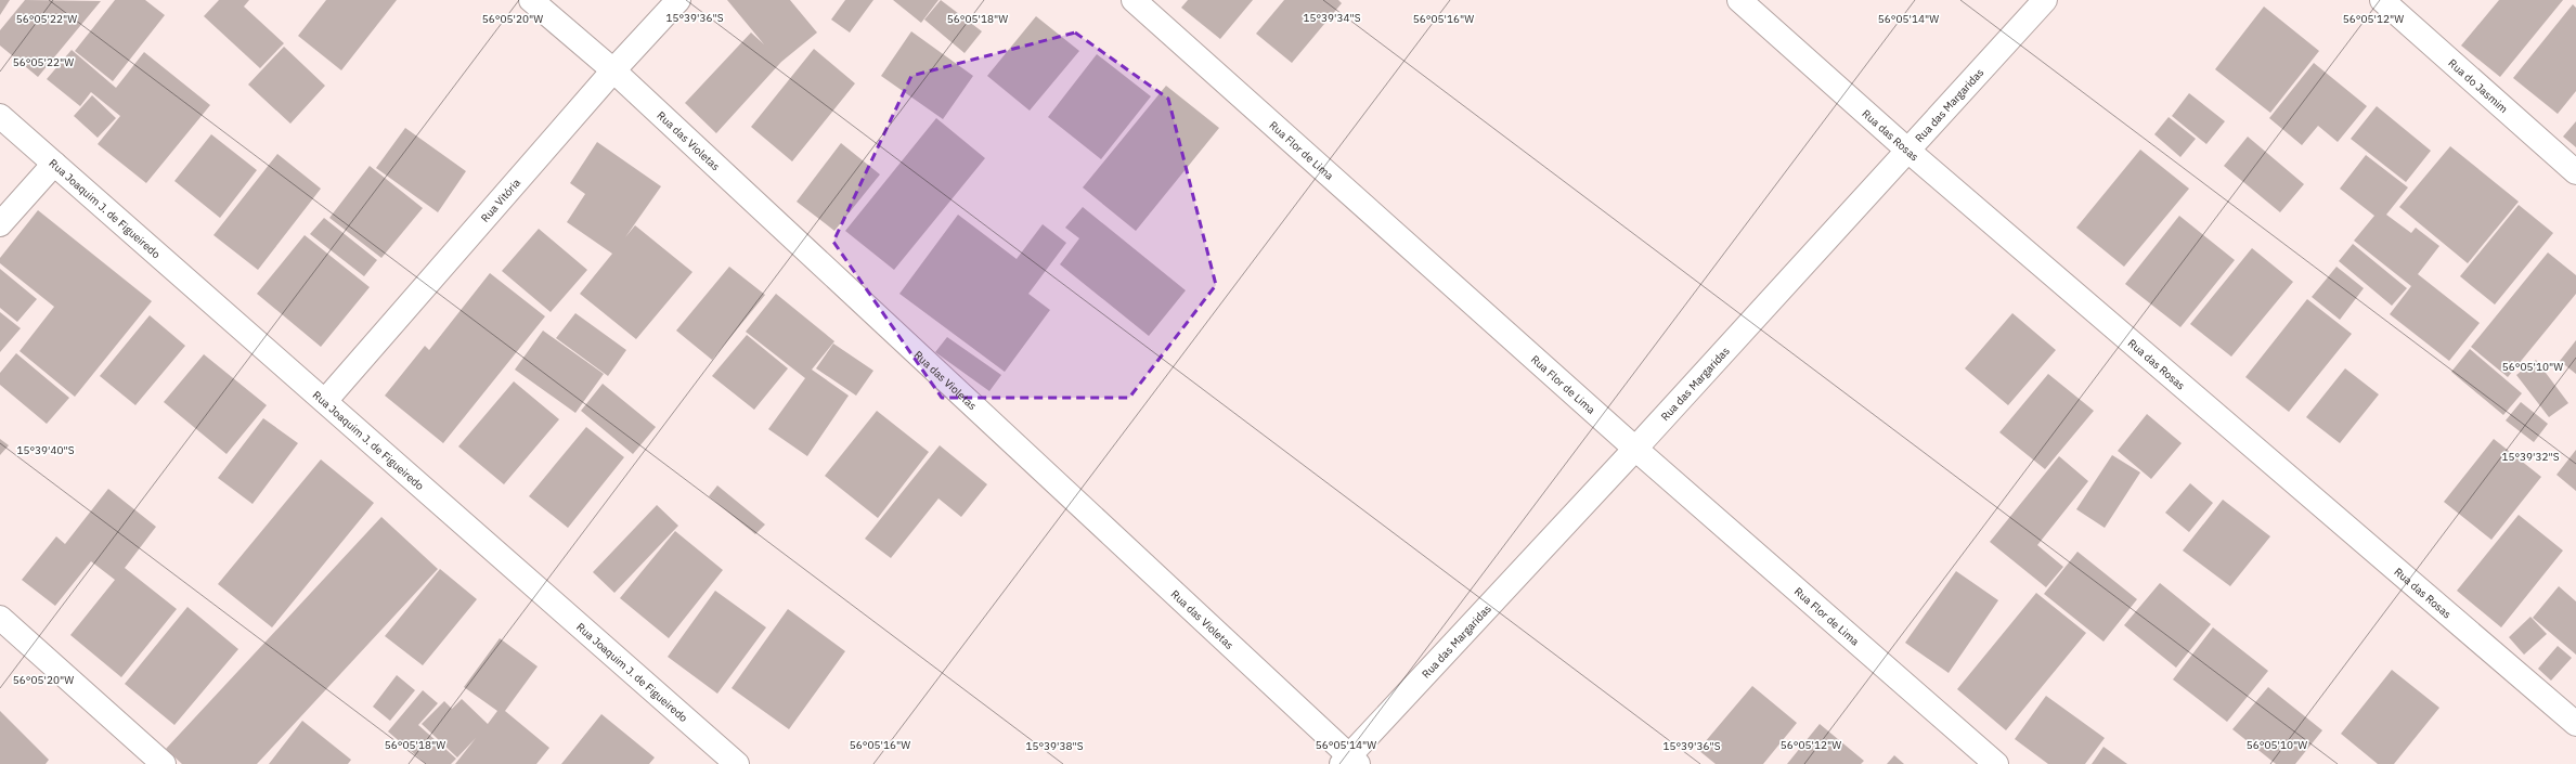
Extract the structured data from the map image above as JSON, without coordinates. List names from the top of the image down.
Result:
{
  "streets": {
    "street": [
      "Rua do Jasmim",
      "Rua das Margaridas",
      "Rua das Rosas",
      "Rua das Violetas",
      "Rua Flor de Lima",
      "Rua Vitória",
      "Rua Joaquim J. de Figueiredo"
    ]
  },
  "crossings": [
    ["Rua das Margaridas", "Rua das Rosas"],
    ["Rua das Margaridas", "Rua das Violetas"],
    ["Rua das Margaridas", "Rua Flor de Lima"],
    ["Rua das Violetas", "Rua Vitória"],
    ["Rua Vitória", "Rua Joaquim J. de Figueiredo"]
  ],
  "coordinates": [
    "15°39'36\"S",
    "15°39'34\"S",
    "56°05'22\"W",
    "56°05'20\"W",
    "56°05'18\"W",
    "56°05'16\"W",
    "56°05'14\"W",
    "56°05'12\"W",
    "56°05'10\"W",
    "15°39'40\"S",
    "15°39'32\"S",
    "15°39'38\"S"
  ]
}
